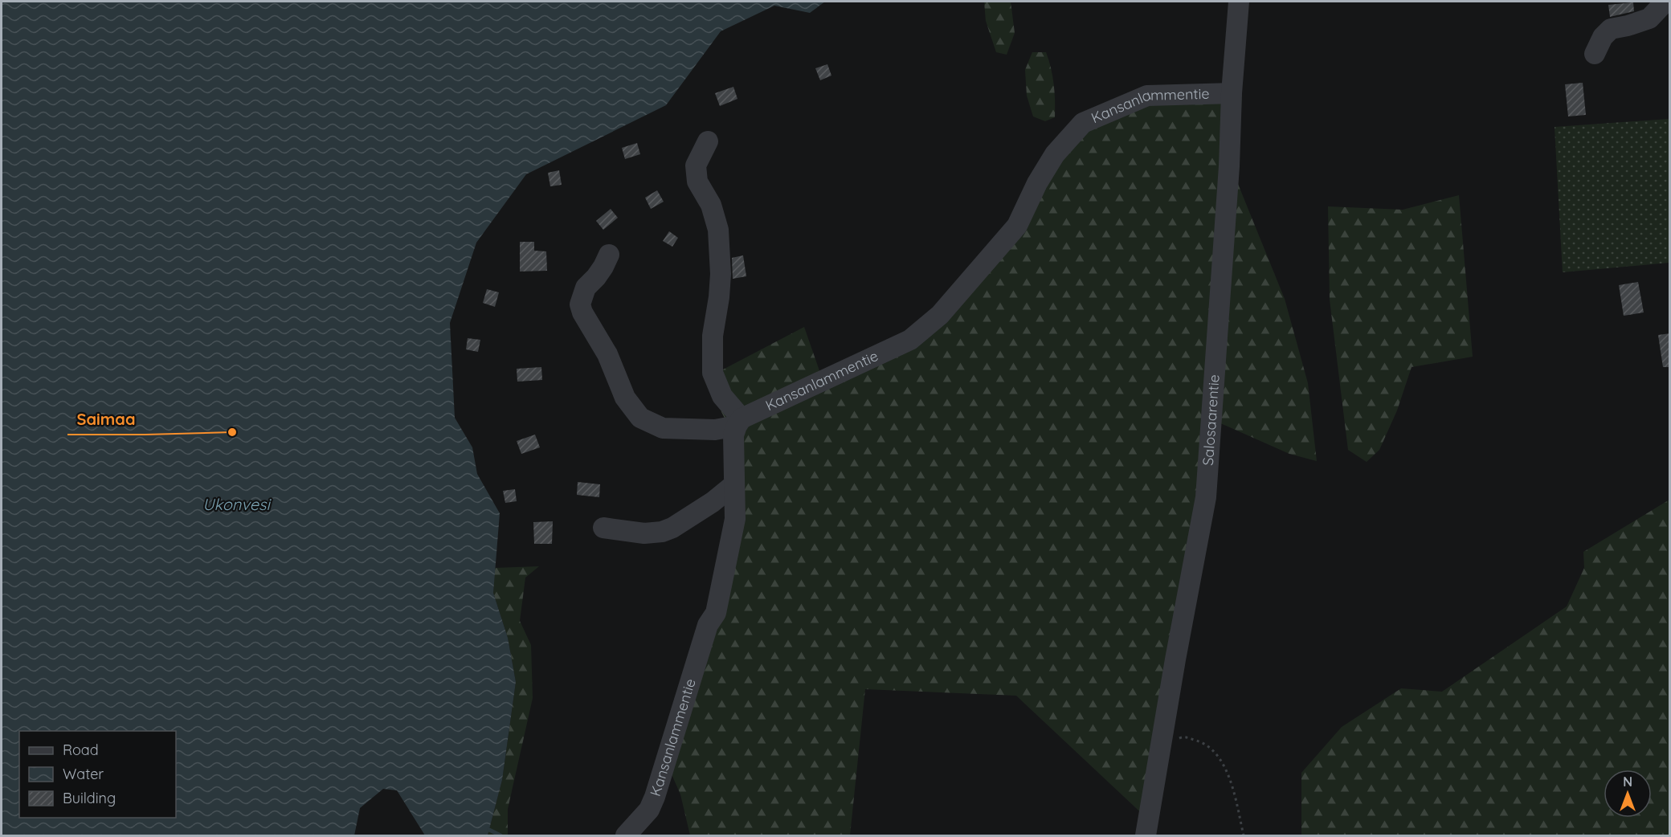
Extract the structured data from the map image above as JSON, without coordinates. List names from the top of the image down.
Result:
{
  "streets": {
    "street": ["Kansanlammentie", "Salosaarentie"]
  },
  "crossings": [
    ["Kansanlammentie", "Salosaarentie"]
  ],
  "water": ["Ukonvesi"],
  "places": ["Saimaa"],
  "legend": ["Road", "Water", "Building"],
  "north": "top"
}
